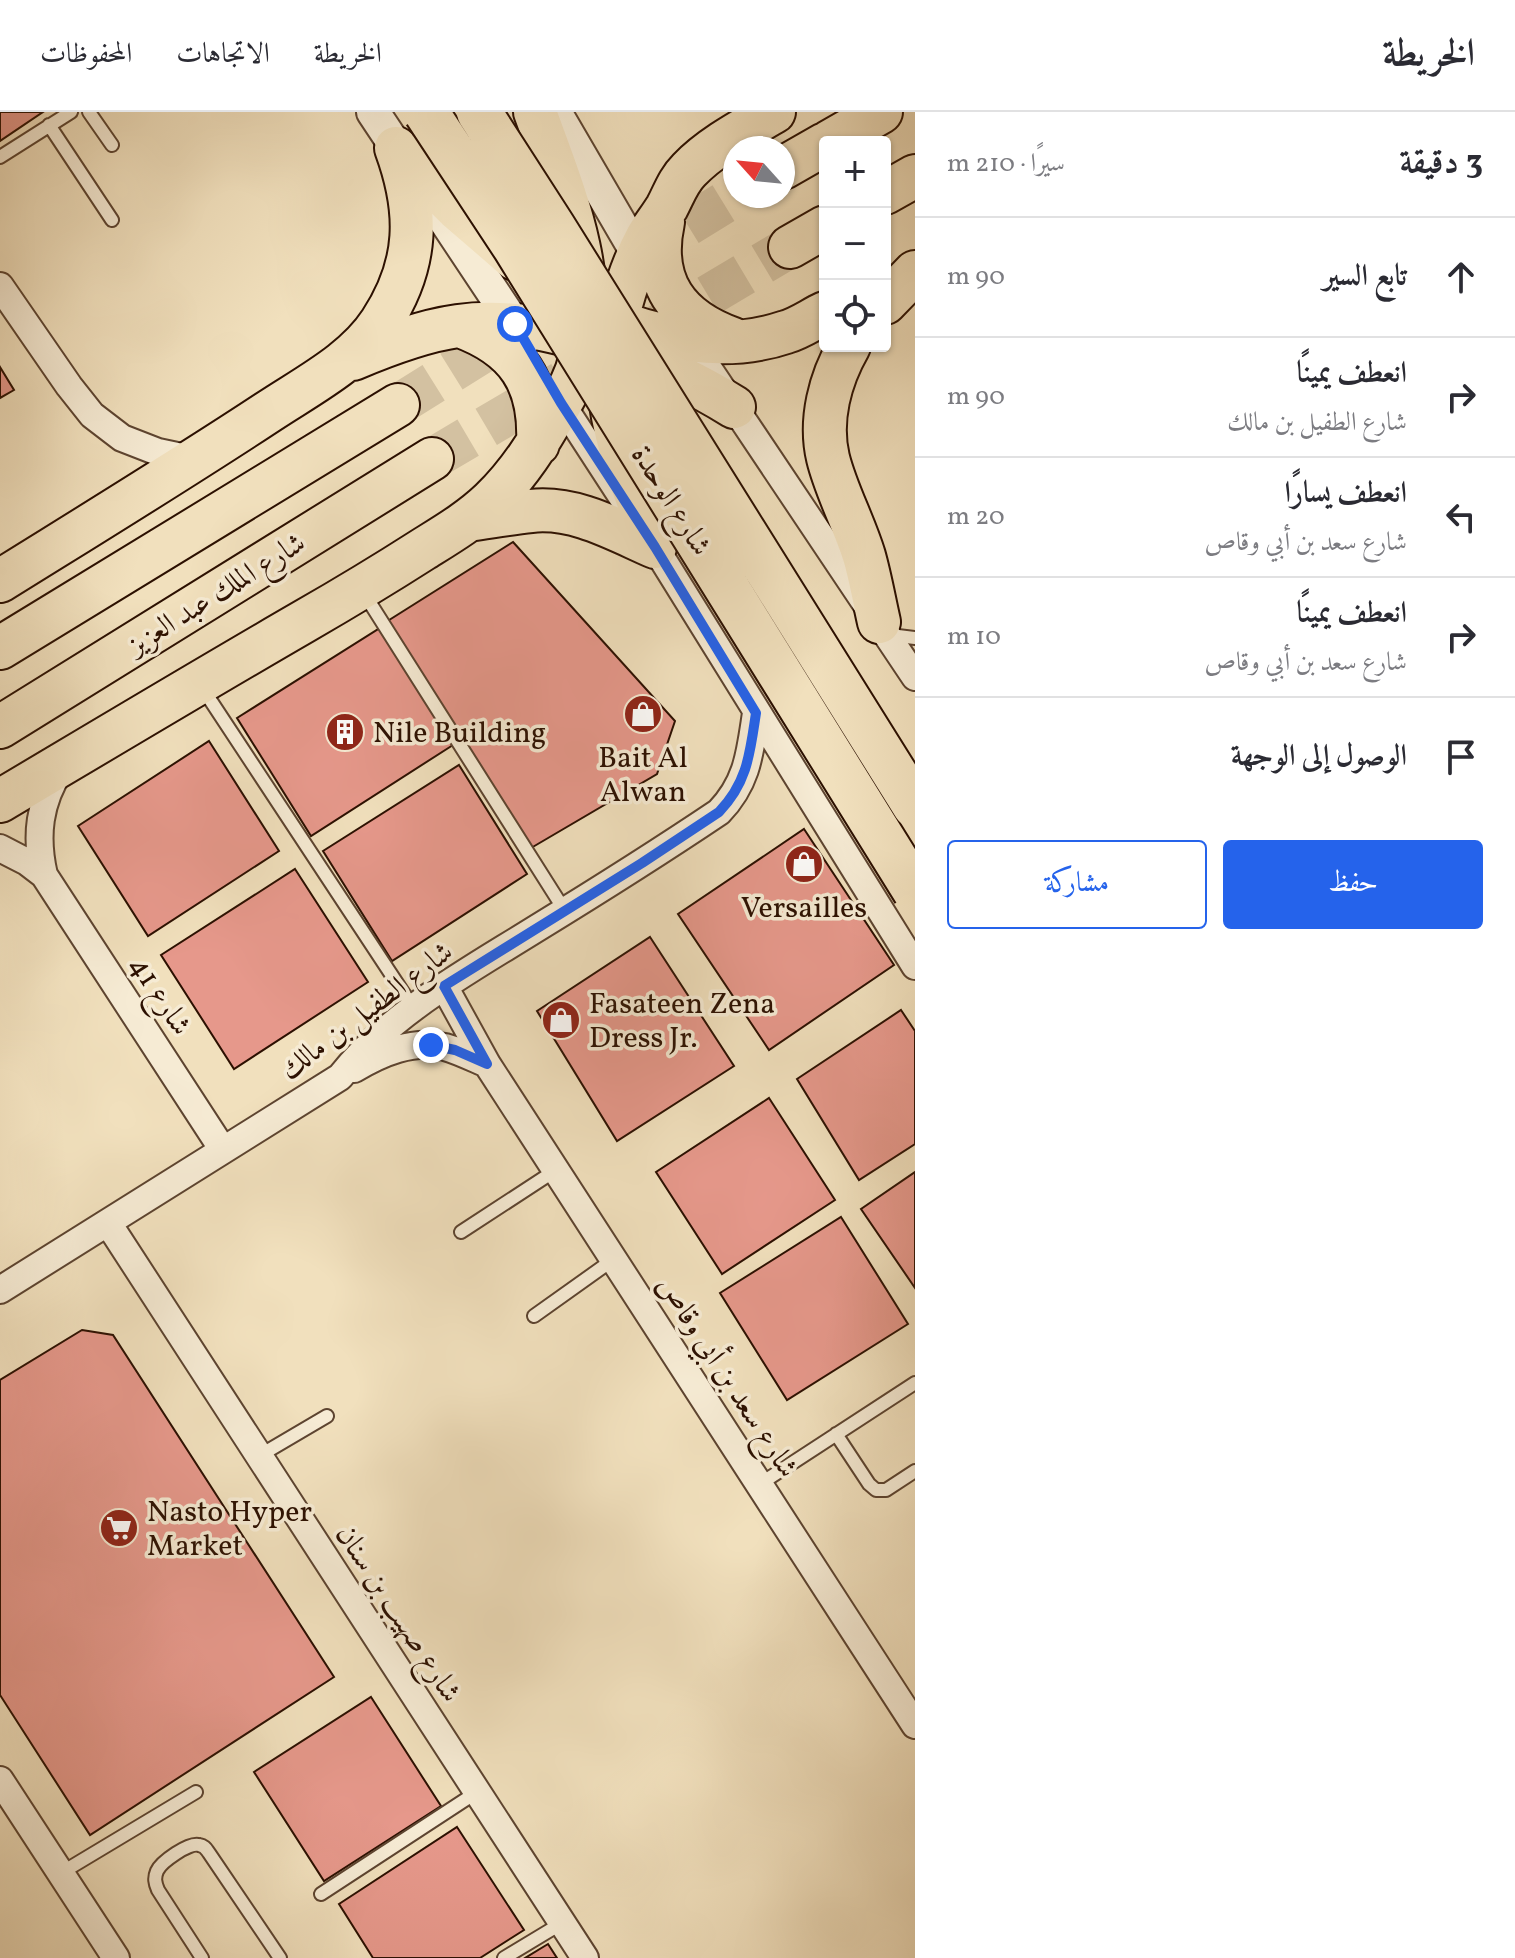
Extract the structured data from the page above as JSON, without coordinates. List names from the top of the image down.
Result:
{
  "streets": {
    "highway": ["شارع الوحدة", "شارع الملك عبد العزيز"],
    "street": [
      "شارع 41",
      "شارع الطفيل بن مالك",
      "شارع سعد بن أبي وقاص",
      "شارع صهيب بن سنان"
    ]
  },
  "crossings": [
    ["شارع 41", "شارع الطفيل بن مالك"],
    ["شارع الطفيل بن مالك", "شارع سعد بن أبي وقاص"],
    ["شارع الطفيل بن مالك", "شارع صهيب بن سنان"]
  ],
  "places": {
    "shop": ["Bait Al Alwan", "Versailles", "Fasateen Zena Dress Jr."],
    "building": ["Nile Building"],
    "supermarket": ["Nasto Hyper Market"]
  },
  "north": "top left",
  "page": {
    "header": "الخريطة",
    "nav": ["الخريطة", "الاتجاهات", "المحفوظات"],
    "heading": ["3 دقيقة", "سيرًا · 210 m"],
    "map_buttons": ["+", "−"],
    "list": [
      ["تابع السير", "90 m"],
      ["انعطف يمينًا", "شارع الطفيل بن مالك", "90 m"],
      ["انعطف يسارًا", "شارع سعد بن أبي وقاص", "20 m"],
      ["انعطف يمينًا", "شارع سعد بن أبي وقاص", "10 m"],
      "الوصول إلى الوجهة"
    ],
    "buttons": ["حفظ", "مشاركة"]
  }
}
